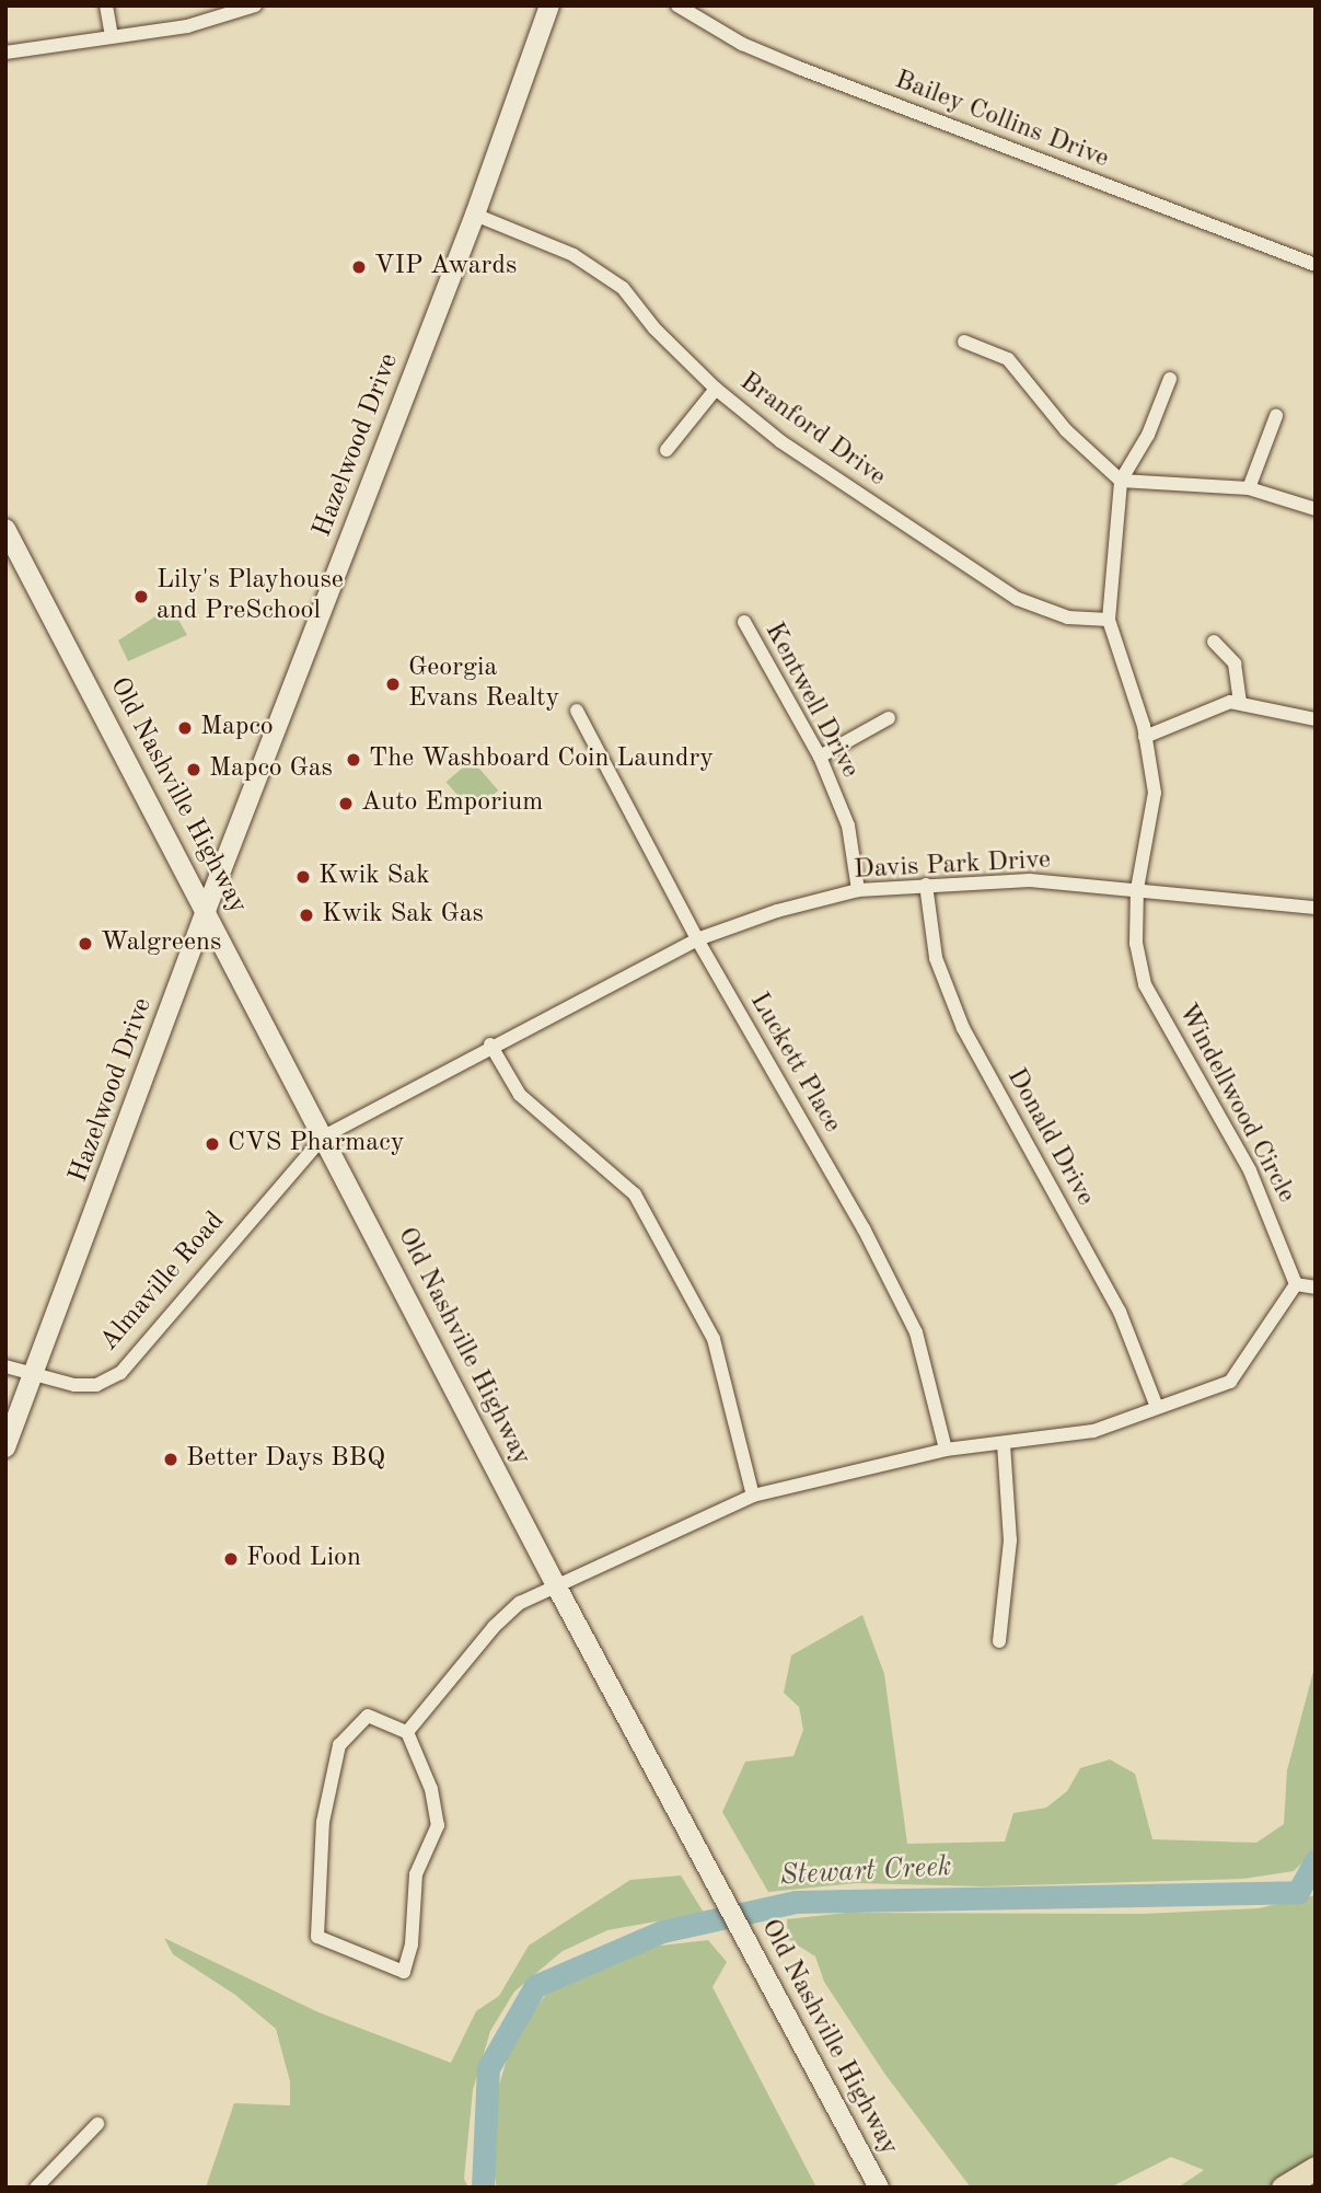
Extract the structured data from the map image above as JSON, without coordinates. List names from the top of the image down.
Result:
{
  "streets": {
    "main road": ["Hazelwood Drive", "Old Nashville Highway"],
    "street": [
      "Bailey Collins Drive",
      "Branford Drive",
      "Kentwell Drive",
      "Davis Park Drive",
      "Luckett Place",
      "Windellwood Circle",
      "Donald Drive",
      "Almaville Road"
    ]
  },
  "crossings": [
    ["Branford Drive", "Hazelwood Drive"],
    ["Branford Drive", "Windellwood Circle"],
    ["Hazelwood Drive", "Old Nashville Highway"],
    ["Hazelwood Drive", "Almaville Road"],
    ["Kentwell Drive", "Davis Park Drive"],
    ["Old Nashville Highway", "Davis Park Drive"],
    ["Old Nashville Highway", "Almaville Road"],
    ["Davis Park Drive", "Luckett Place"],
    ["Davis Park Drive", "Windellwood Circle"],
    ["Davis Park Drive", "Donald Drive"],
    ["Davis Park Drive", "Almaville Road"]
  ],
  "water": ["Stewart Creek"],
  "places": [
    "VIP Awards",
    "Lily's Playhouse and PreSchool",
    "Georgia Evans Realty",
    "Mapco",
    "The Washboard Coin Laundry",
    "Mapco Gas",
    "Auto Emporium",
    "Kwik Sak",
    "Kwik Sak Gas",
    "Walgreens",
    "CVS Pharmacy",
    "Better Days BBQ",
    "Food Lion"
  ]
}
